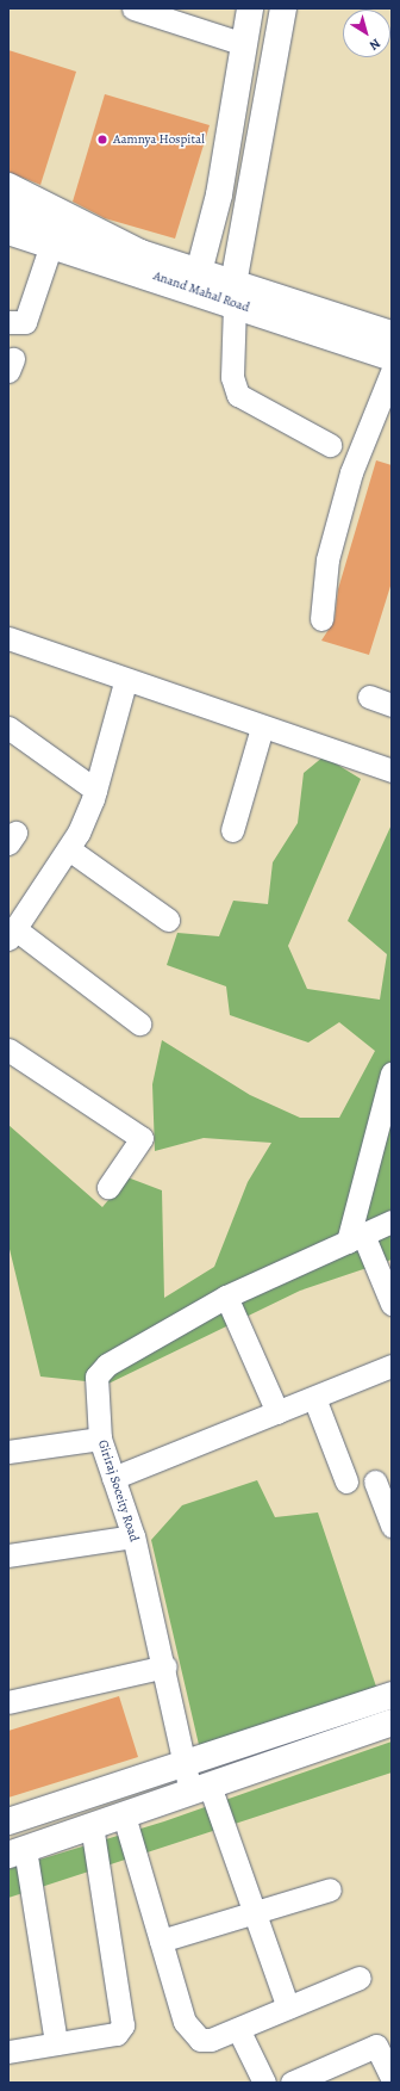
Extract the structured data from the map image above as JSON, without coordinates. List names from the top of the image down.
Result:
{
  "streets": {
    "main road": ["Anand Mahal Road"],
    "street": ["Giriraj Soceity Road"]
  },
  "places": ["Aamnya Hospital"],
  "north": "bottom right"
}
